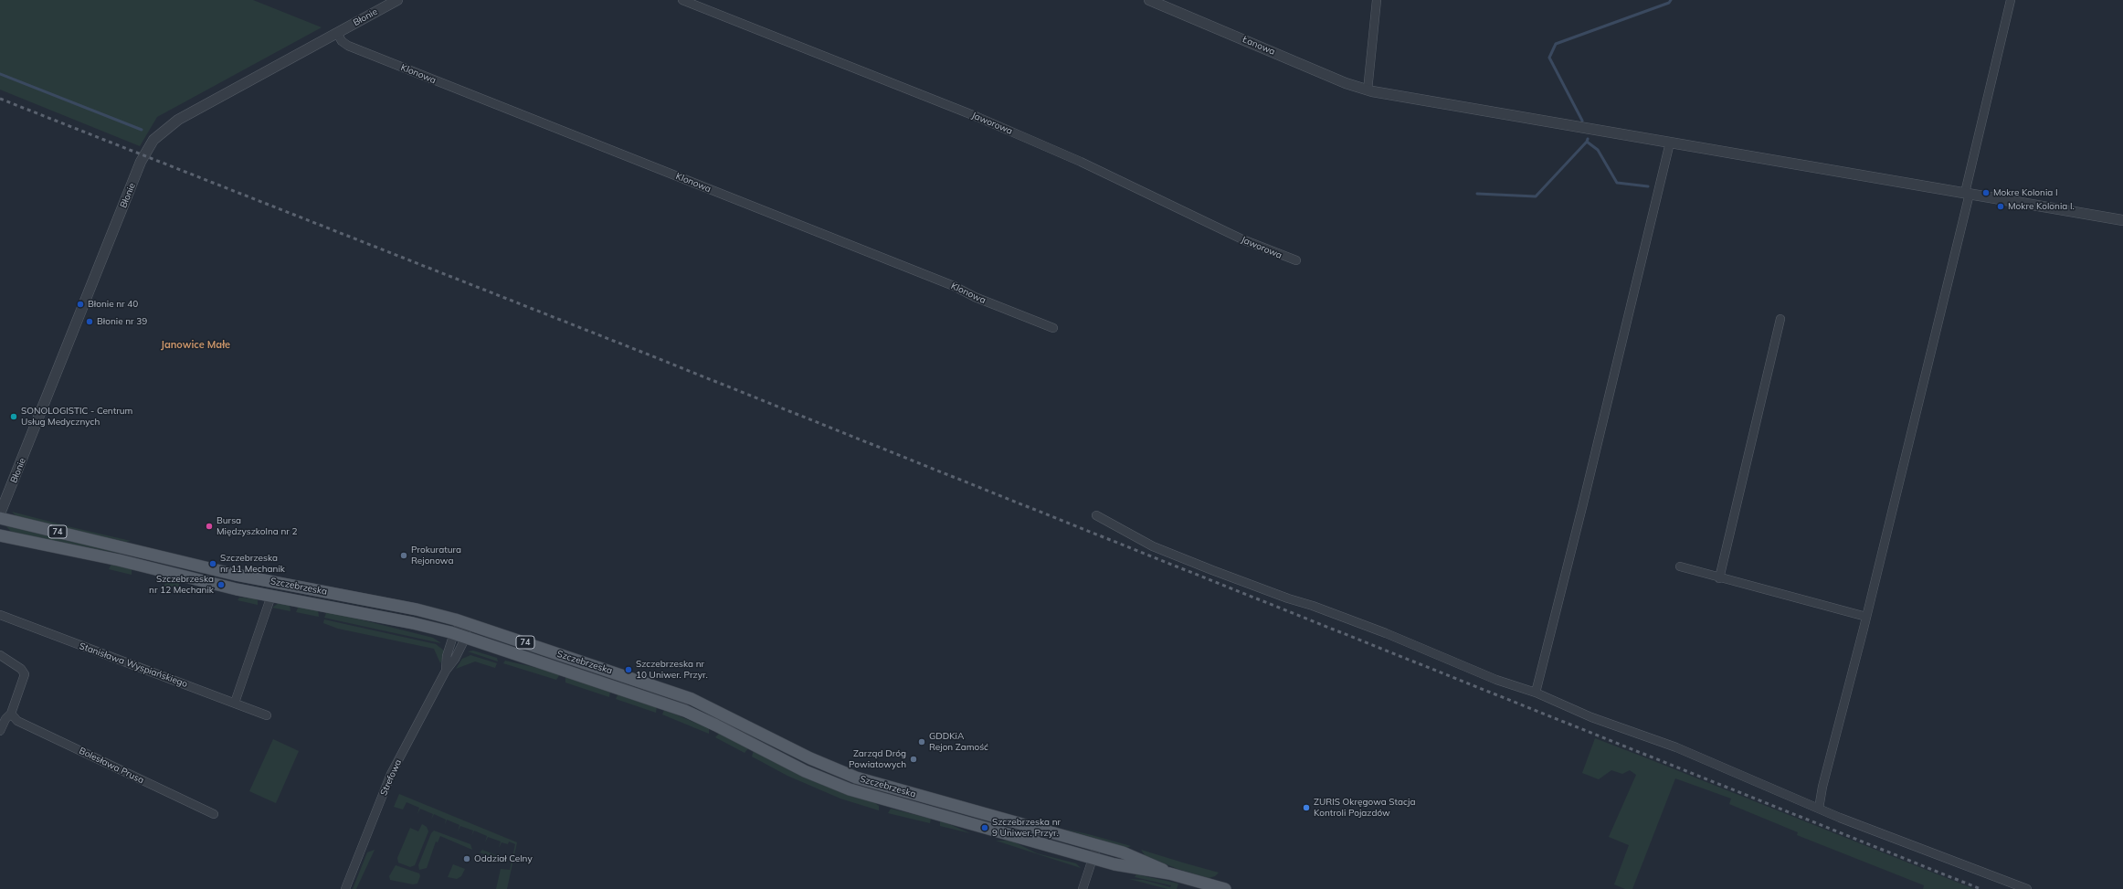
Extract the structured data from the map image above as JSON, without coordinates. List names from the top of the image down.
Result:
{
  "streets": {
    "main road": ["74", "Szczebrzeska"],
    "street": [
      "Błonie",
      "Łanowa",
      "Klonowa",
      "Jaworowa",
      "Stanisława Wyspiańskiego",
      "Bolesława Prusa",
      "Strefowa"
    ]
  },
  "crossings": [
    ["Błonie", "Klonowa"],
    ["74", "Szczebrzeska"],
    ["Szczebrzeska", "Strefowa"]
  ],
  "districts": ["Janowice Małe"],
  "places": [
    "Mokre Kolonia I",
    "Mokre Kolonia I.",
    "Błonie nr 40",
    "Błonie nr 39",
    "SONOLOGISTIC - Centrum Usług Medycznych",
    "Bursa Międzyszkolna nr 2",
    "Prokuratura Rejonowa",
    "Szczebrzeska nr 11 Mechanik",
    "Szczebrzeska nr 12 Mechanik",
    "Szczebrzeska nr 10 Uniwer. Przyr.",
    "GDDKiA Rejon Zamość",
    "Zarząd Dróg Powiatowych",
    "ZURIS Okręgowa Stacja Kontroli Pojazdów",
    "Szczebrzeska nr 9 Uniwer. Przyr.",
    "Oddział Celny"
  ]
}
